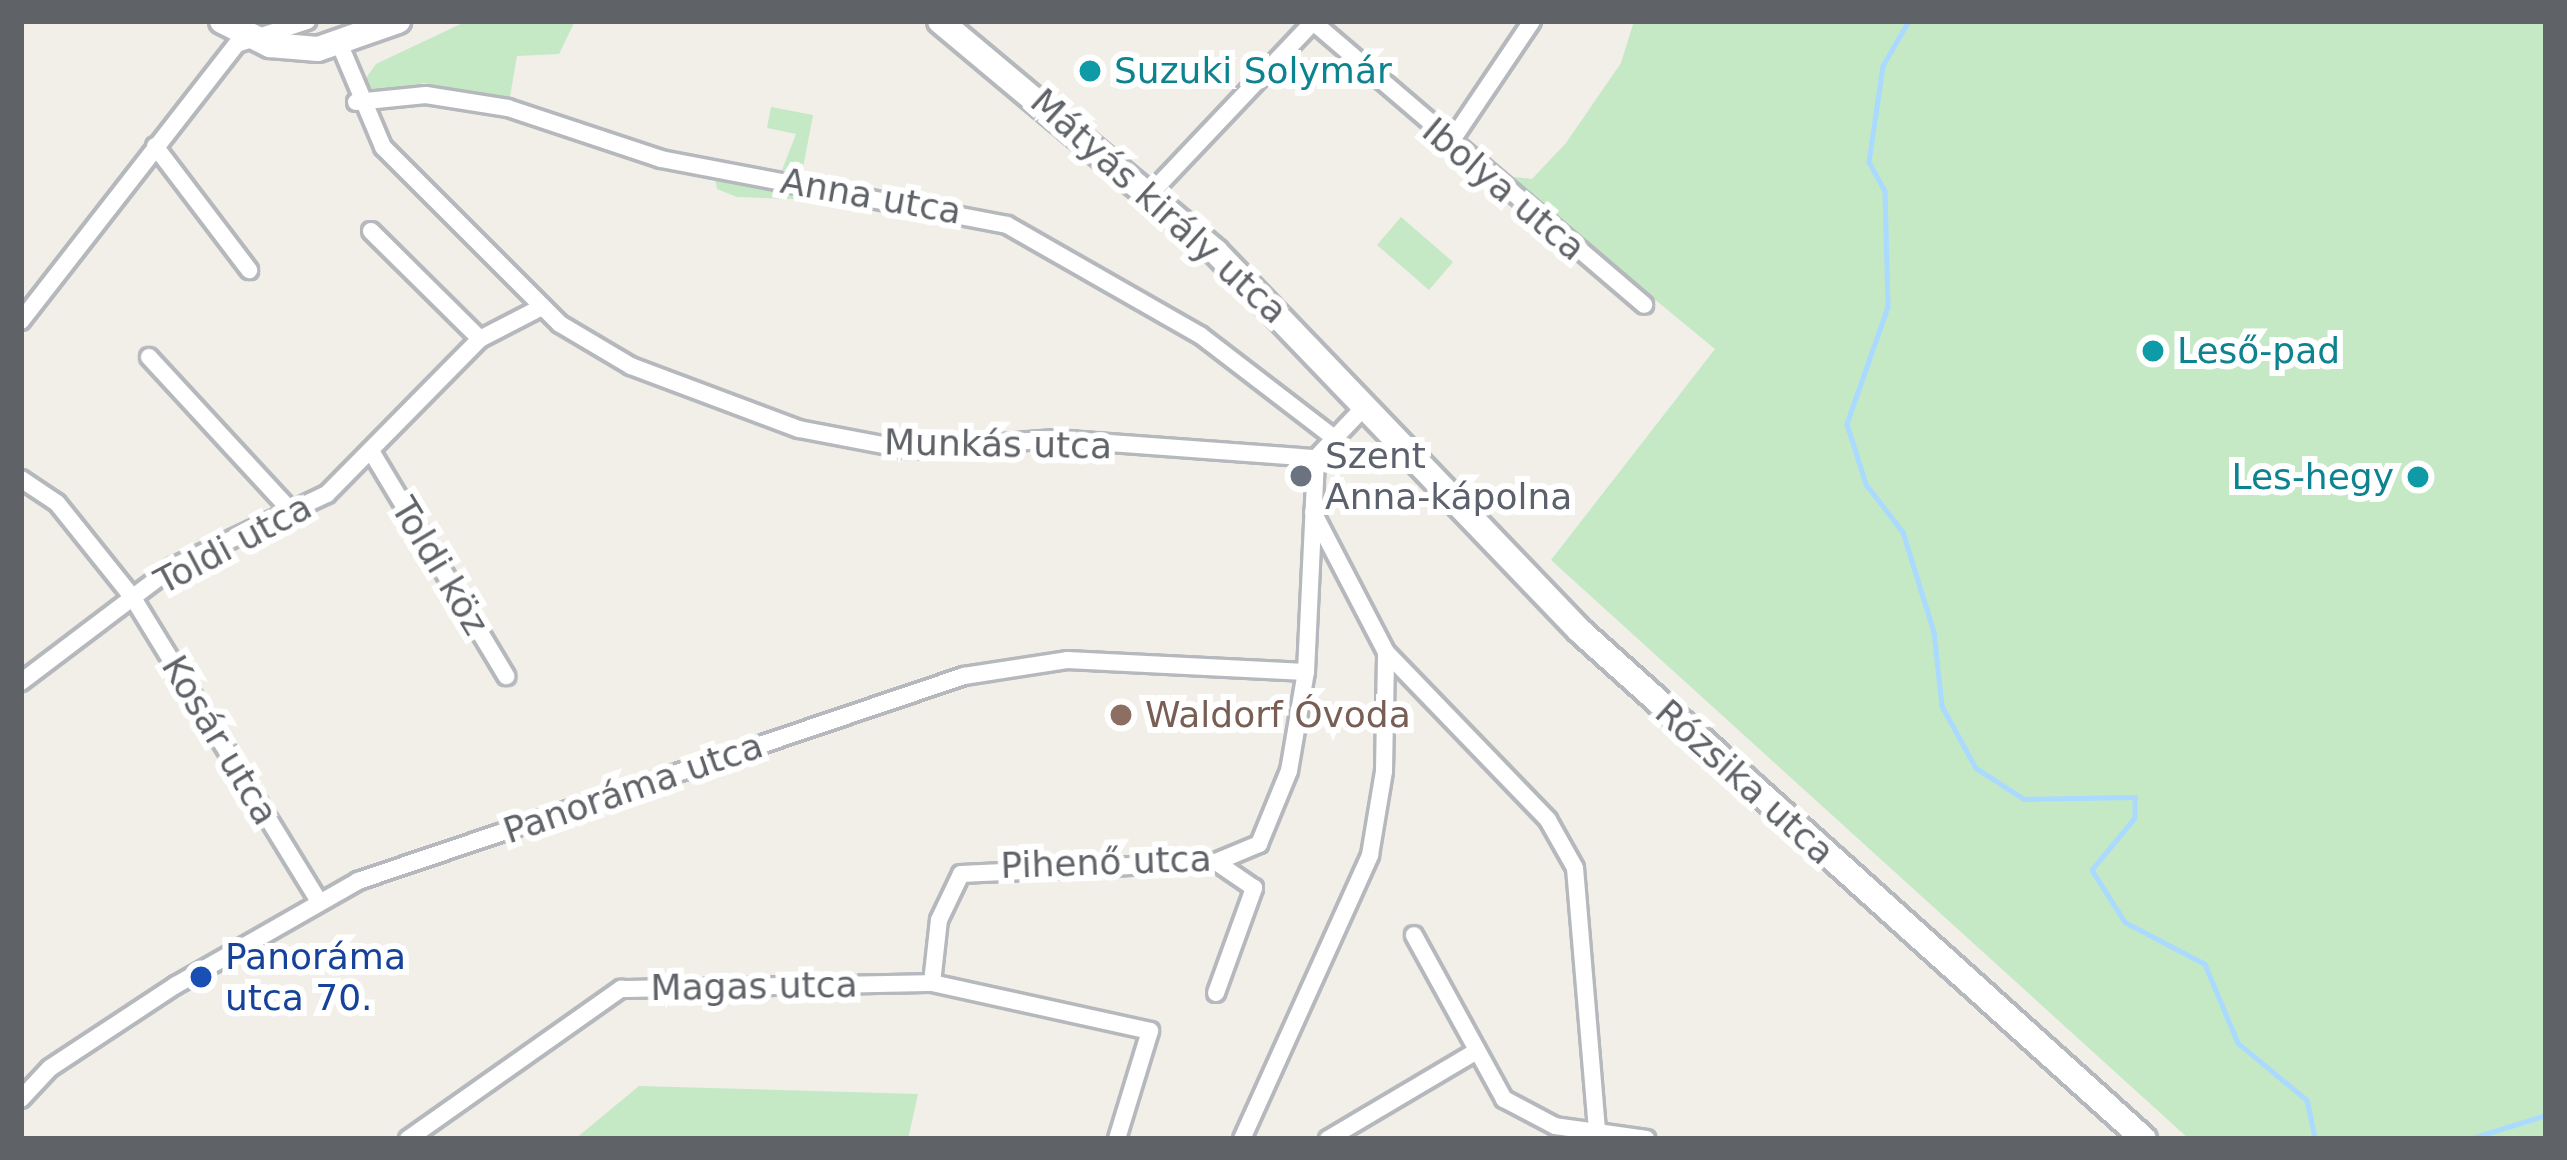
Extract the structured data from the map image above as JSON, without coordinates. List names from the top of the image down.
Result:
{
  "streets": {
    "main road": ["Mátyás király utca", "Rózsika utca"],
    "street": [
      "Ibolya utca",
      "Anna utca",
      "Munkás utca",
      "Toldi utca",
      "Toldi köz",
      "Kosár utca",
      "Panoráma utca",
      "Pihenő utca",
      "Magas utca"
    ]
  },
  "crossings": [
    ["Ibolya utca", "Mátyás király utca"],
    ["Anna utca", "Munkás utca"],
    ["Mátyás király utca", "Rózsika utca"],
    ["Munkás utca", "Toldi utca"],
    ["Munkás utca", "Pihenő utca"],
    ["Toldi utca", "Toldi köz"],
    ["Toldi utca", "Kosár utca"],
    ["Kosár utca", "Panoráma utca"],
    ["Panoráma utca", "Pihenő utca"],
    ["Pihenő utca", "Magas utca"]
  ],
  "places": [
    "Suzuki Solymár",
    "Leső-pad",
    "Szent Anna-kápolna",
    "Les-hegy",
    "Waldorf Óvoda",
    "Panoráma utca 70."
  ]
}
